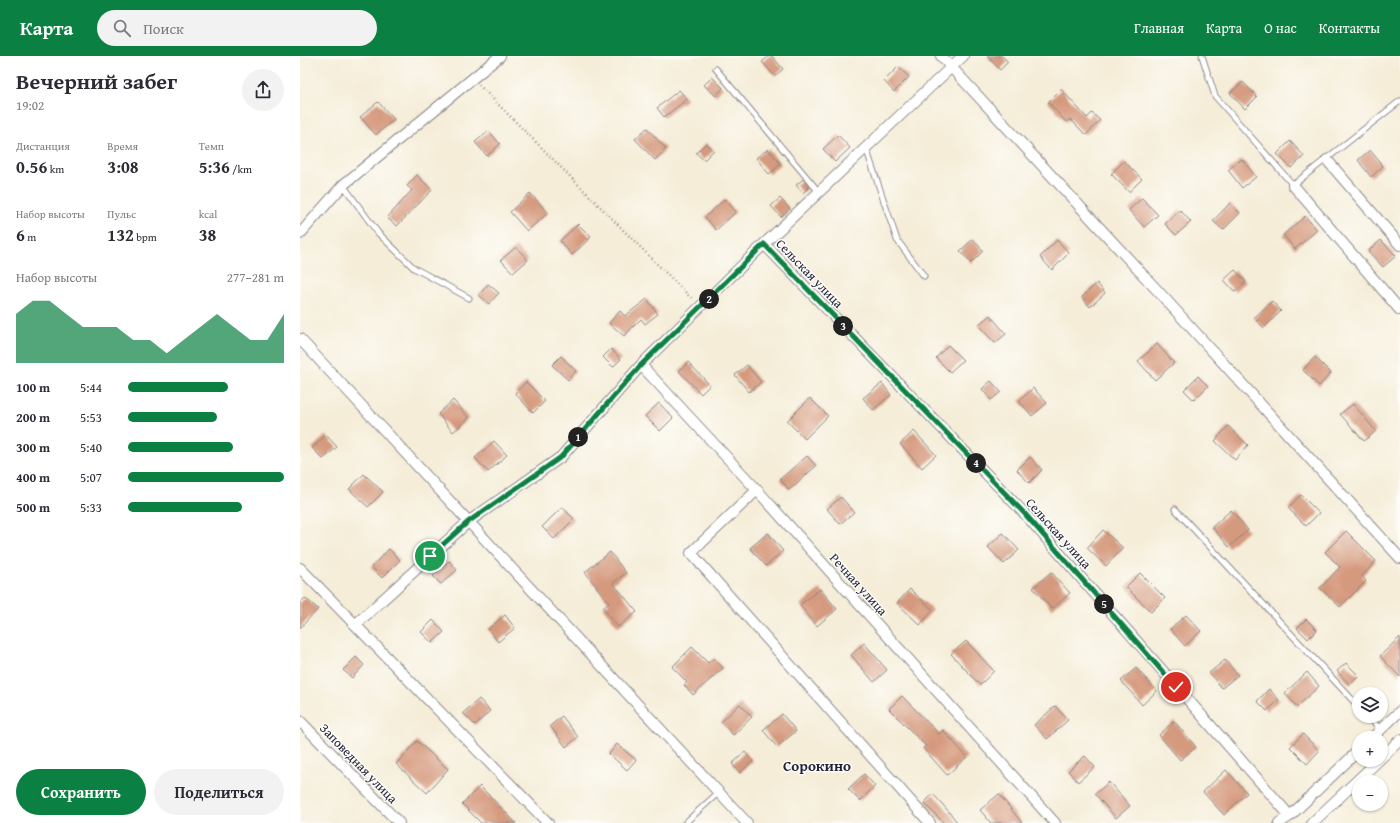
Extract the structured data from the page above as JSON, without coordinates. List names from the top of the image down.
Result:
{
  "streets": {
    "street": ["Сельская улица", "Речная улица", "Заповедная улица"]
  },
  "districts": ["Сорокино"],
  "page": {
    "header": "Карта",
    "search": "Поиск",
    "nav": [
      "Главная",
      "Карта",
      "О нас",
      "Контакты"
    ],
    "heading": ["Вечерний забег", "19:02"],
    "stats": [
      ["Дистанция", "0.56 km"],
      ["Время", "3:08"],
      ["Темп", "5:36 /km"],
      ["Набор высоты", "6 m"],
      ["Пульс", "132 bpm"],
      ["kcal", "38"]
    ],
    "chart": ["Набор высоты", "277–281 m"],
    "pins": [
      "2",
      "3",
      "1",
      "4",
      "5"
    ],
    "list": [
      {
        "name": "100 m",
        "note": "5:44"
      },
      {
        "name": "200 m",
        "note": "5:53"
      },
      {
        "name": "300 m",
        "note": "5:40"
      },
      {
        "name": "400 m",
        "note": "5:07"
      },
      {
        "name": "500 m",
        "note": "5:33"
      }
    ],
    "map_buttons": ["+", "−"],
    "buttons": ["Сохранить", "Поделиться"]
  }
}
